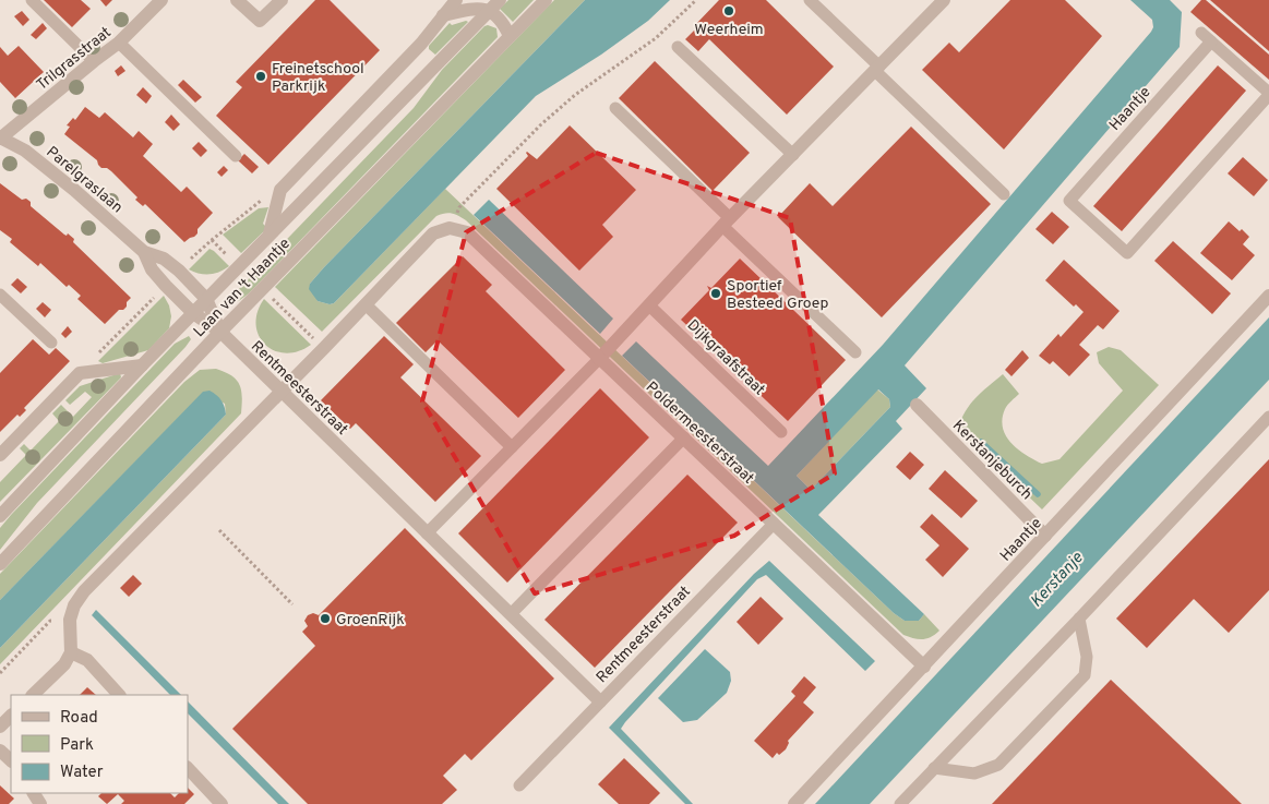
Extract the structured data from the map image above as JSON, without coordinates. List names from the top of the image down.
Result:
{
  "streets": {
    "street": [
      "Trilgrasstraat",
      "Haantje",
      "Parelgraslaan",
      "Laan van 't Haantje",
      "Rentmeesterstraat",
      "Poldermeesterstraat",
      "Kerstanjeburch"
    ],
    "lane": ["Dijkgraafstraat"]
  },
  "crossings": [
    ["Trilgrasstraat", "Parelgraslaan"],
    ["Haantje", "Poldermeesterstraat"],
    ["Haantje", "Kerstanjeburch"],
    ["Parelgraslaan", "Laan van 't Haantje"],
    ["Parelgraslaan", "Rentmeesterstraat"],
    ["Laan van 't Haantje", "Rentmeesterstraat"],
    ["Rentmeesterstraat", "Poldermeesterstraat"]
  ],
  "water": ["Kerstanje"],
  "places": [
    "Weerheim",
    "Freinetschool Parkrijk",
    "Sportief Besteed Groep",
    "GroenRijk"
  ],
  "legend": ["Road", "Park", "Water"]
}
